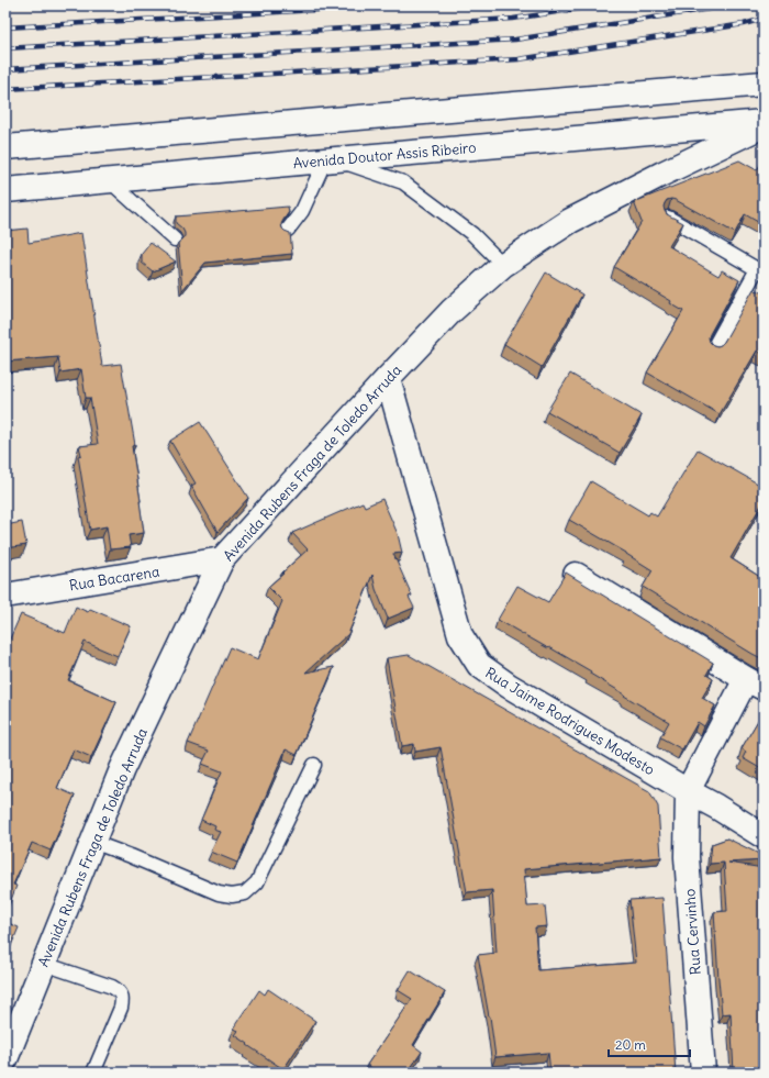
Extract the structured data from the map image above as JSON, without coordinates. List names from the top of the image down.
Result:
{
  "streets": {
    "street": [
      "Avenida Doutor Assis Ribeiro",
      "Avenida Rubens Fraga de Toledo Arruda",
      "Rua Bacarena",
      "Rua Jaime Rodrigues Modesto",
      "Rua Cervinho"
    ]
  },
  "crossings": [
    ["Avenida Rubens Fraga de Toledo Arruda", "Rua Bacarena"],
    ["Avenida Rubens Fraga de Toledo Arruda", "Rua Jaime Rodrigues Modesto"],
    ["Rua Jaime Rodrigues Modesto", "Rua Cervinho"]
  ],
  "scale_bar": "20 m"
}
